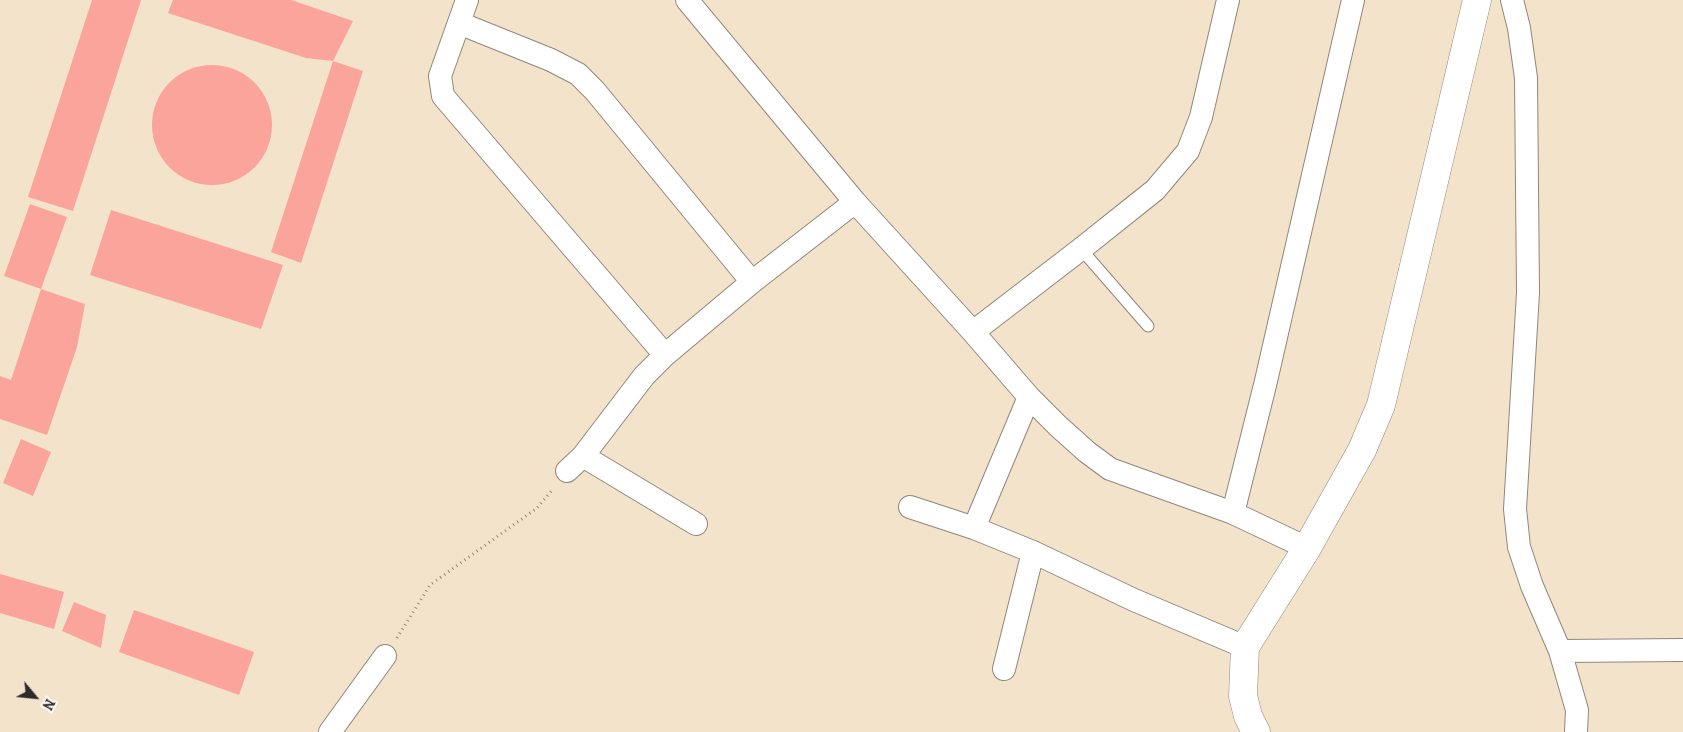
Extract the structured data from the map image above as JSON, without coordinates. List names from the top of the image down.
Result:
{
  "north": "bottom right"
}
